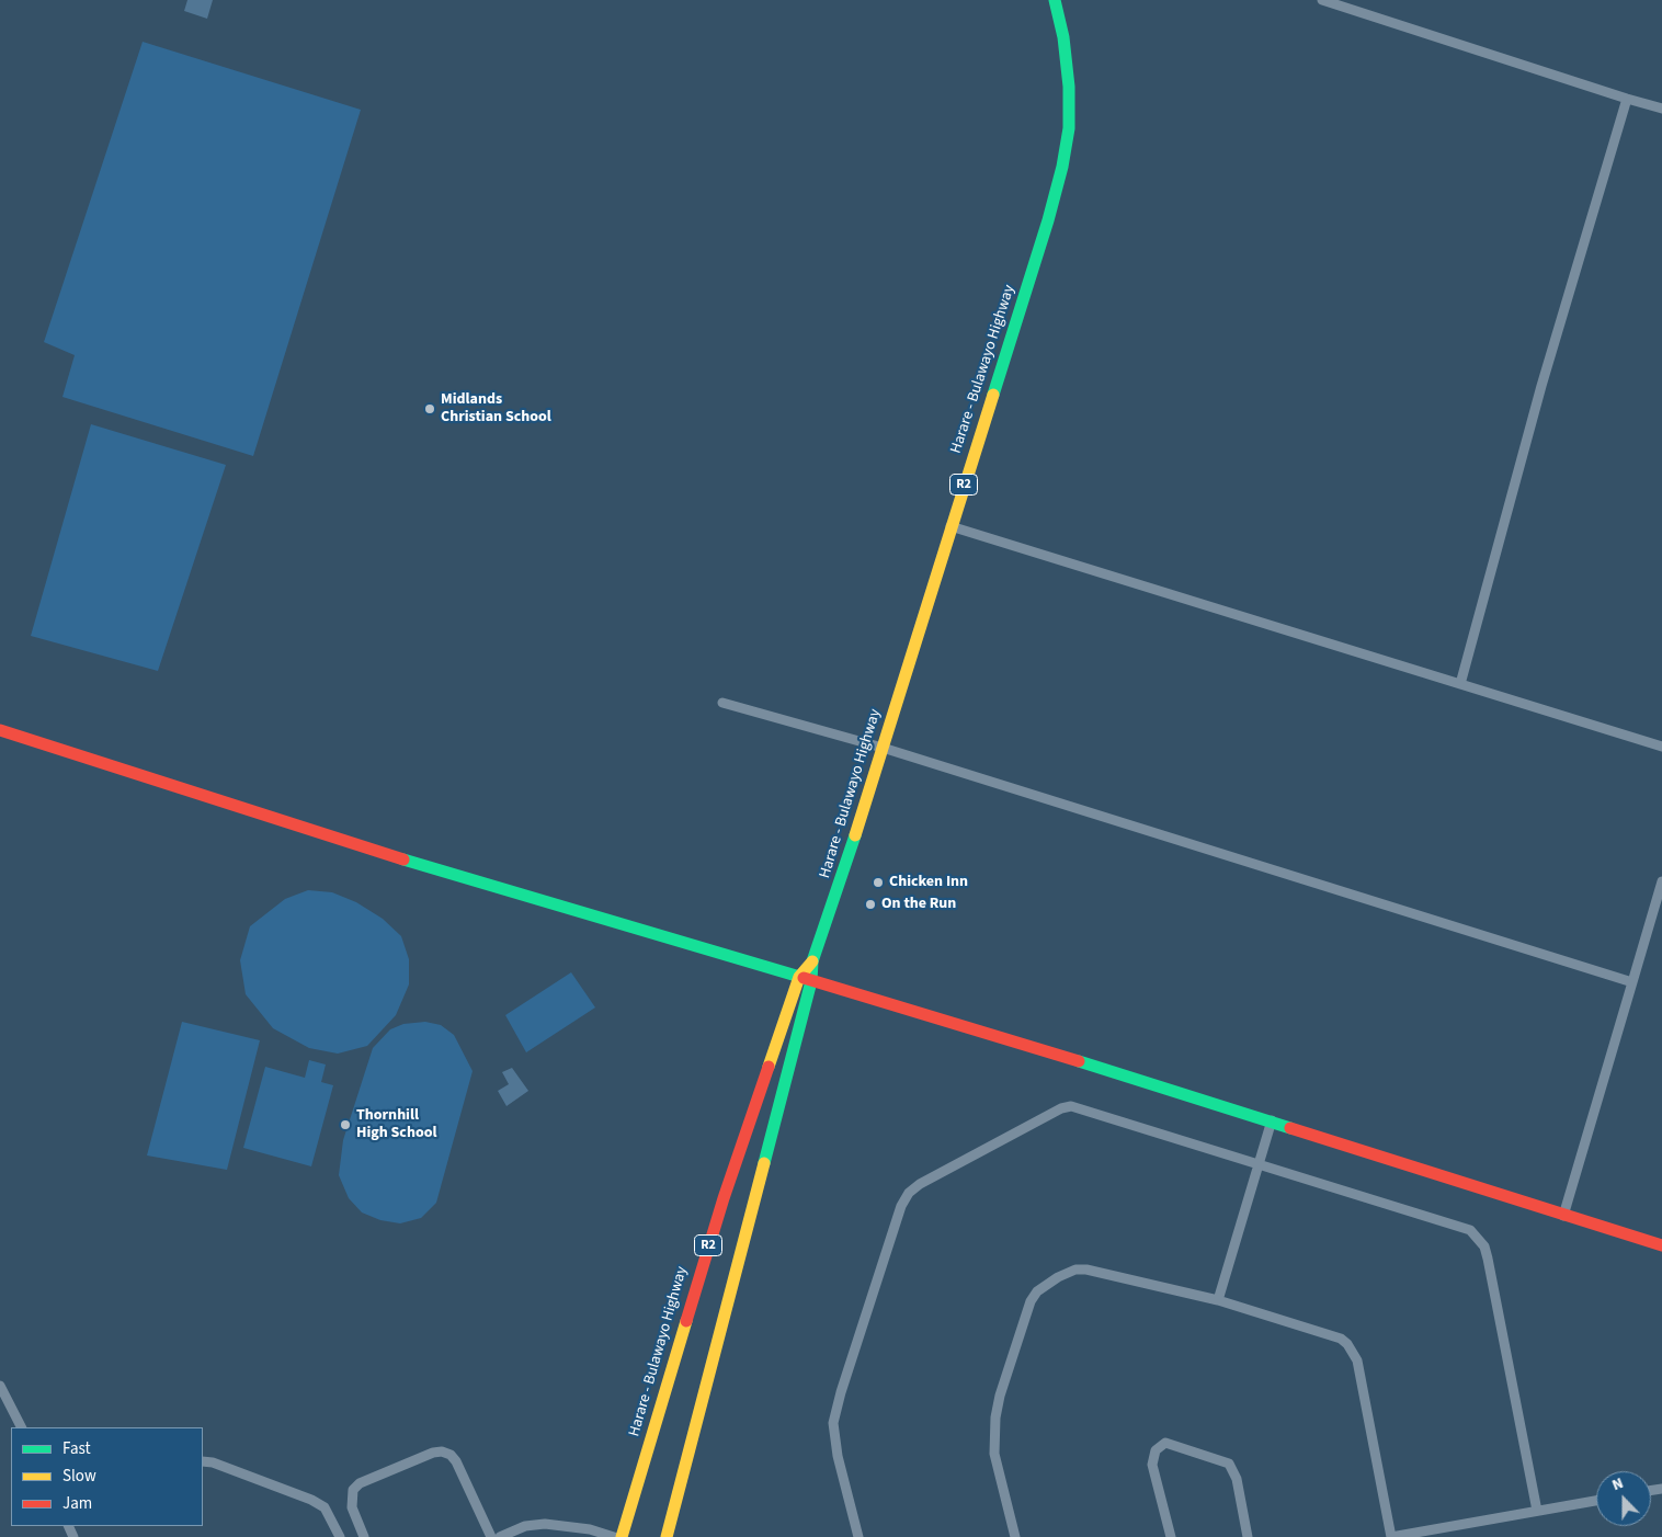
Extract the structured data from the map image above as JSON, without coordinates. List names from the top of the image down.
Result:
{
  "streets": {
    "main road": ["Harare - Bulawayo Highway", "R2"]
  },
  "places": [
    "Midlands Christian School",
    "Chicken Inn",
    "On the Run",
    "Thornhill High School"
  ],
  "legend": ["Fast", "Slow", "Jam"],
  "north": "top"
}
